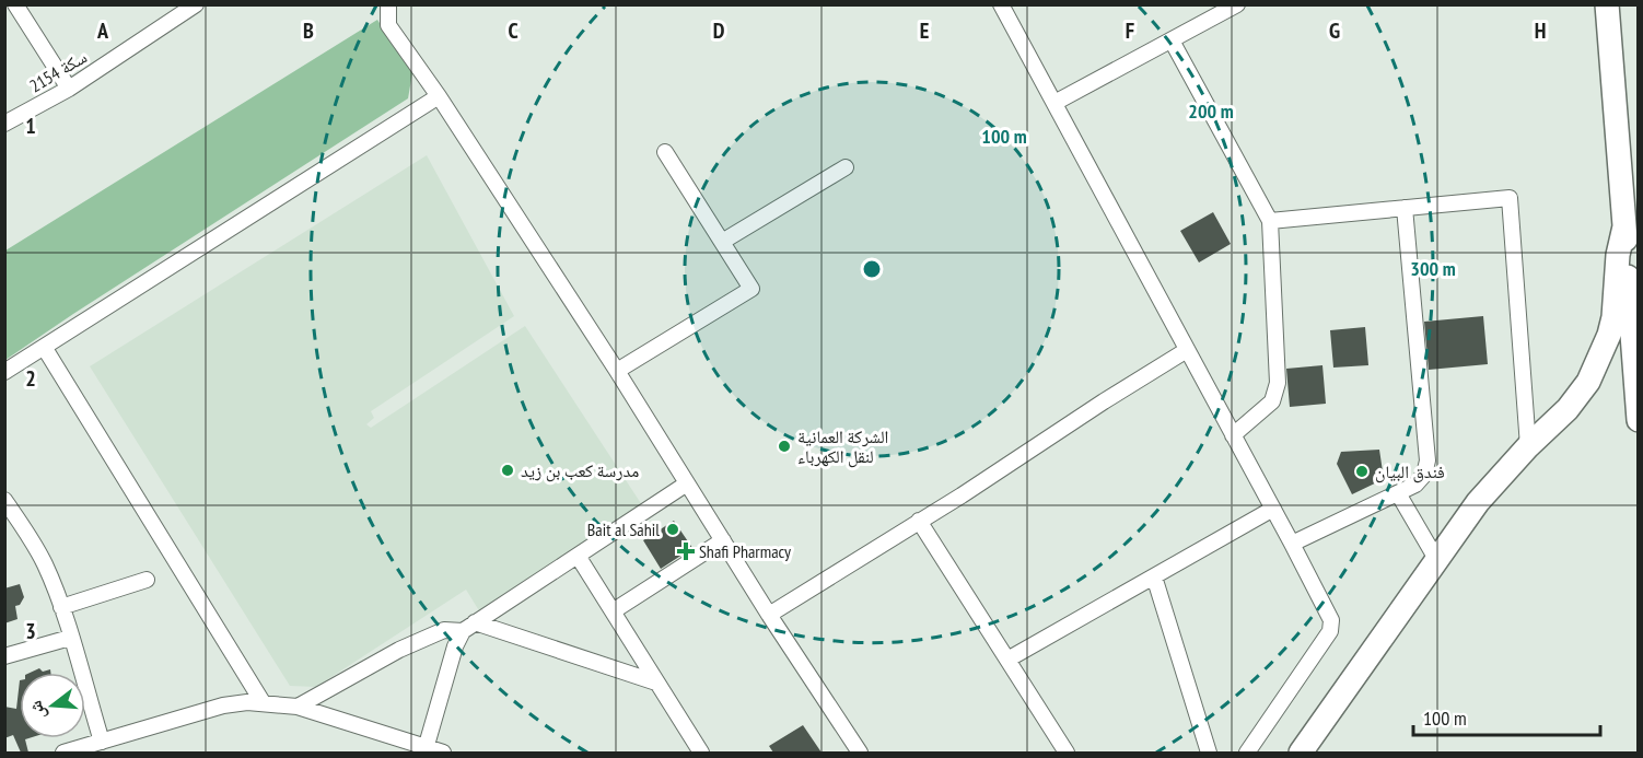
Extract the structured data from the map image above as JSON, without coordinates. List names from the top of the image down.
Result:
{
  "streets": {
    "street": ["سكة 2154"]
  },
  "places": {
    "other": [
      "الشرکة العمانیة لنقل الکهرباء",
      "مدرسة كعب بن زيد",
      "فندق البيان",
      "Bait al Sahil"
    ],
    "health": ["Shafi Pharmacy"]
  },
  "scale_bar": "100 m",
  "north": "left",
  "grid": {
    "columns": [
      "A",
      "B",
      "C",
      "D",
      "E",
      "F",
      "G",
      "H"
    ],
    "rows": ["1", "2", "3"]
  },
  "rings": ["200 m", "100 m", "300 m"]
}
